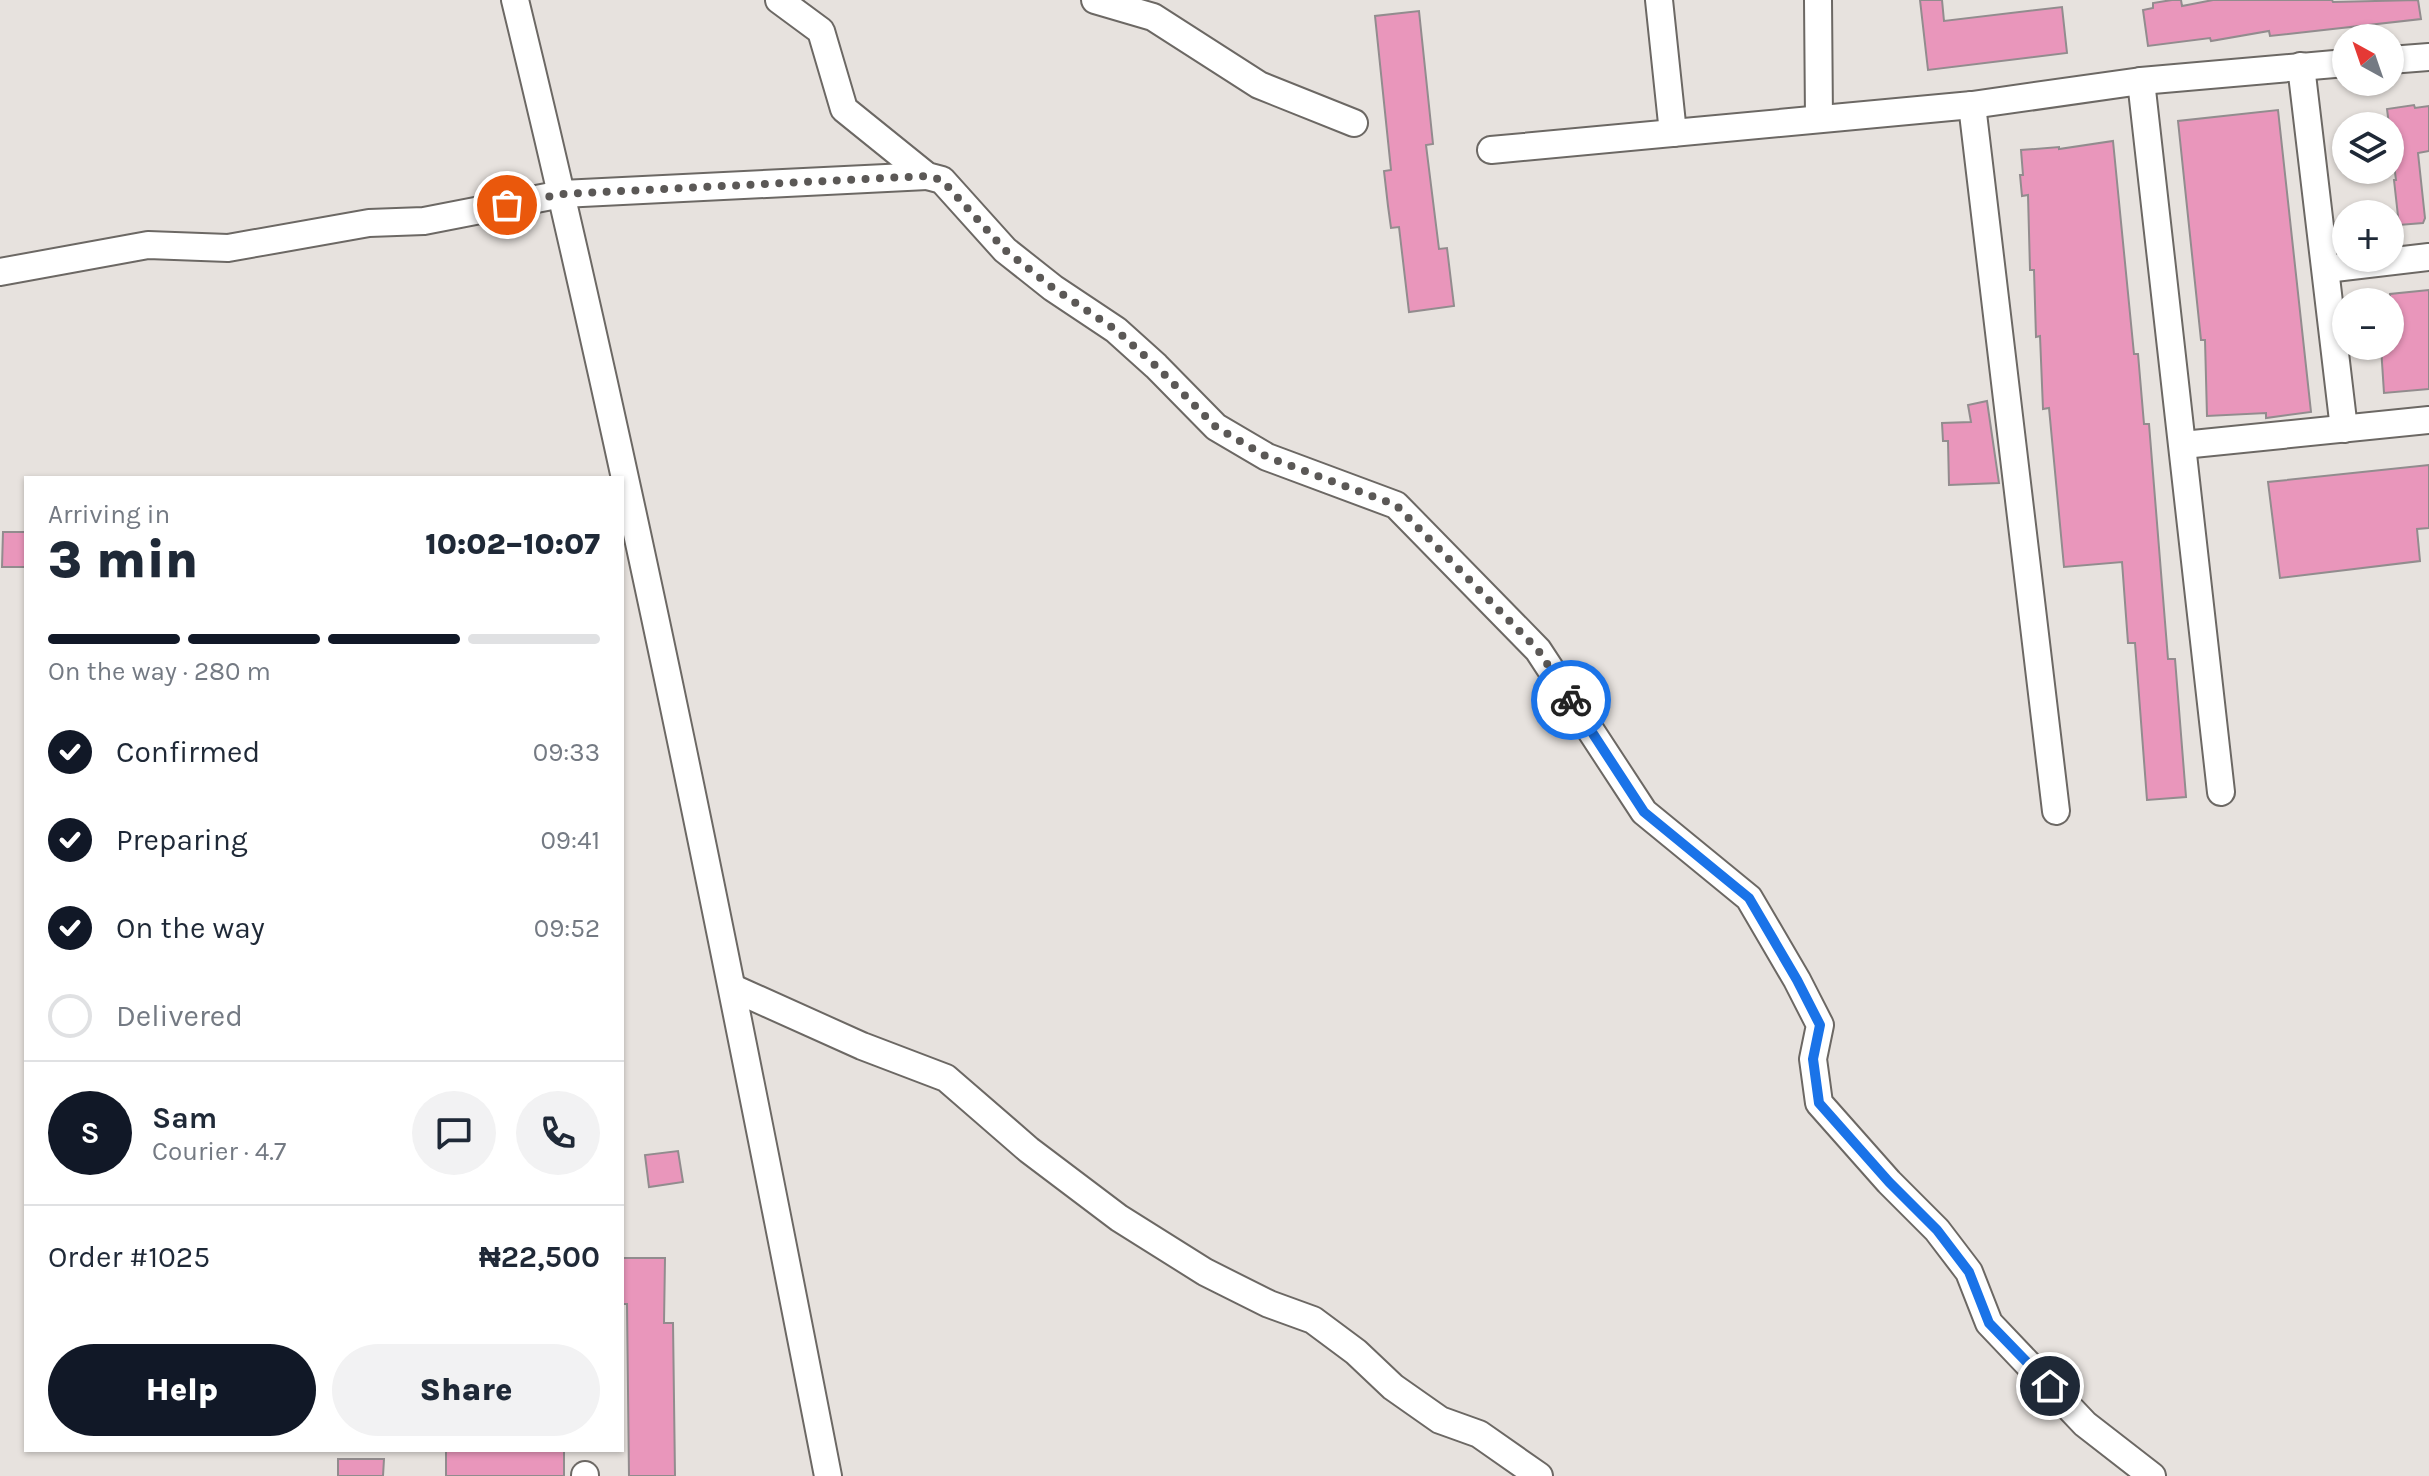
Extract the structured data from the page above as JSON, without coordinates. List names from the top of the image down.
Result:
{
  "north": "top left",
  "page": {
    "map_buttons": ["+", "−"],
    "heading": ["3 min", "Arriving in", "10:02–10:07"],
    "panel": [
      "Sam",
      "Courier · 4.7",
      "Order #1025",
      "₦22,500"
    ],
    "bar": "On the way · 280 m",
    "list": [
      ["Confirmed", "09:33"],
      ["Preparing", "09:41"],
      ["On the way", "09:52"],
      "Delivered"
    ],
    "round": "S",
    "buttons": ["Help", "Share"]
  }
}
